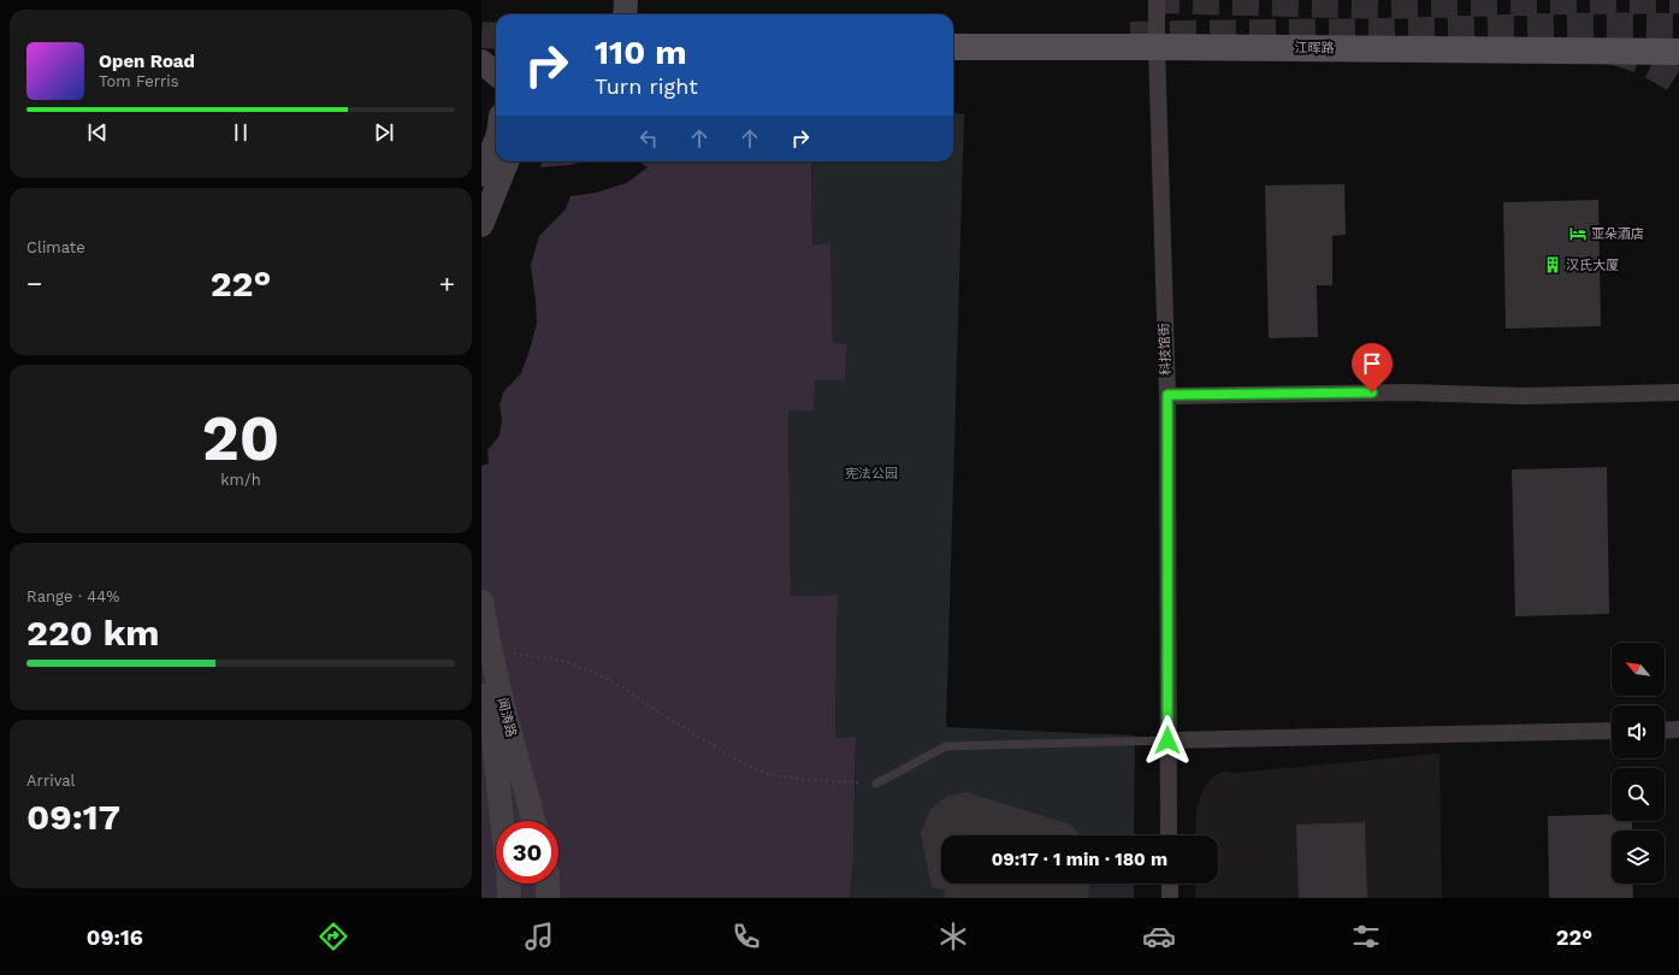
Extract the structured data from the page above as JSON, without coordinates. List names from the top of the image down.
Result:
{
  "streets": {
    "main road": ["江晖路", "闻涛路"],
    "street": ["科技馆街"]
  },
  "crossings": [
    ["江晖路", "科技馆街"]
  ],
  "parks": ["宪法公园"],
  "places": {
    "hotel": ["亚朵酒店"],
    "building": ["汉氏大厦"]
  },
  "north": "top left",
  "page": {
    "turn": ["110 m", "Turn right"],
    "song": ["Open Road", "Tom Ferris"],
    "tile": [
      "Climate",
      ["20", "km/h"],
      ["Range · 44%", "220 km"],
      ["Arrival", "09:17"]
    ],
    "heat": ["−", "22°", "+"],
    "limit": "30",
    "trip": "09:17 · 1 min · 180 m",
    "tabs": ["09:16", "22°"]
  }
}
